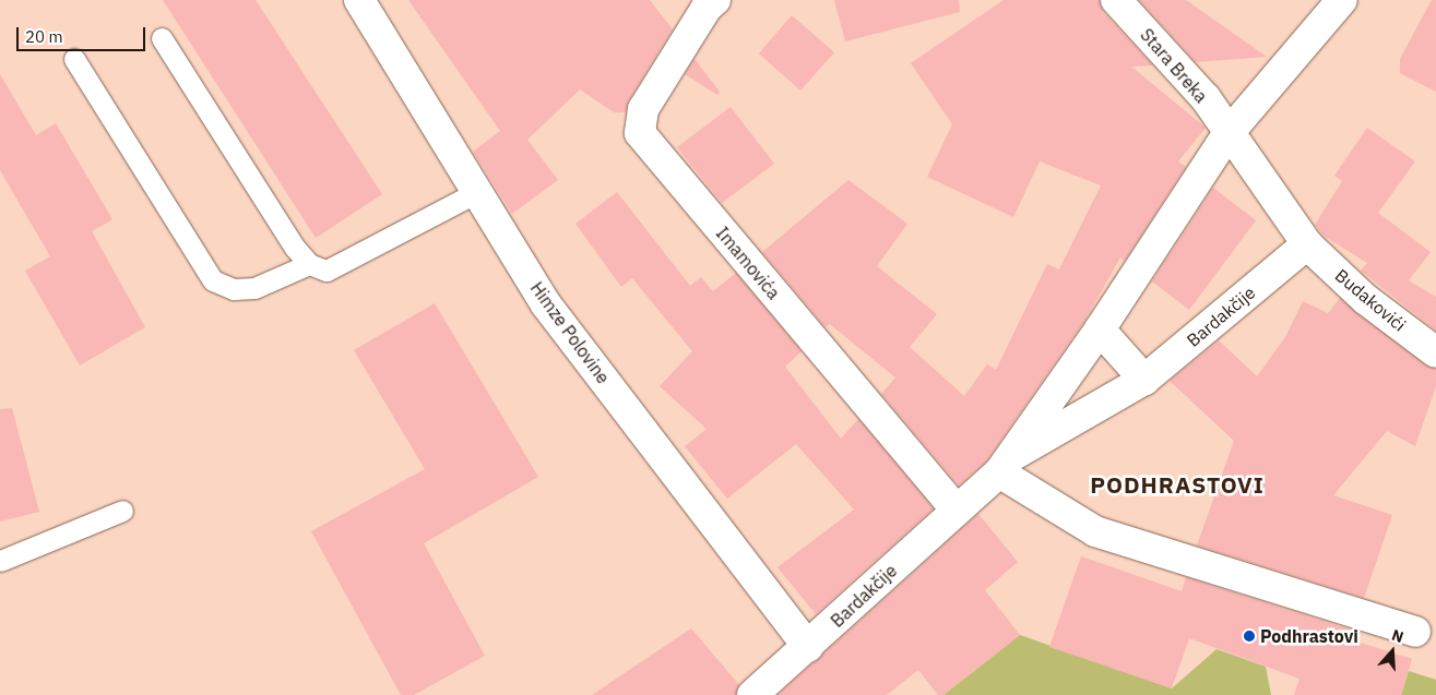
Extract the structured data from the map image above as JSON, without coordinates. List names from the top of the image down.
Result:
{
  "streets": {
    "street": [
      "Stara Breka",
      "Imamovića",
      "Budakovići",
      "Bardakčije",
      "Himze Polovine"
    ]
  },
  "crossings": [
    ["Stara Breka", "Bardakčije"],
    ["Imamovića", "Bardakčije"],
    ["Budakovići", "Bardakčije"],
    ["Bardakčije", "Himze Polovine"]
  ],
  "districts": ["PODHRASTOVI"],
  "places": ["Podhrastovi"],
  "scale_bar": "20 m",
  "north": "top"
}
